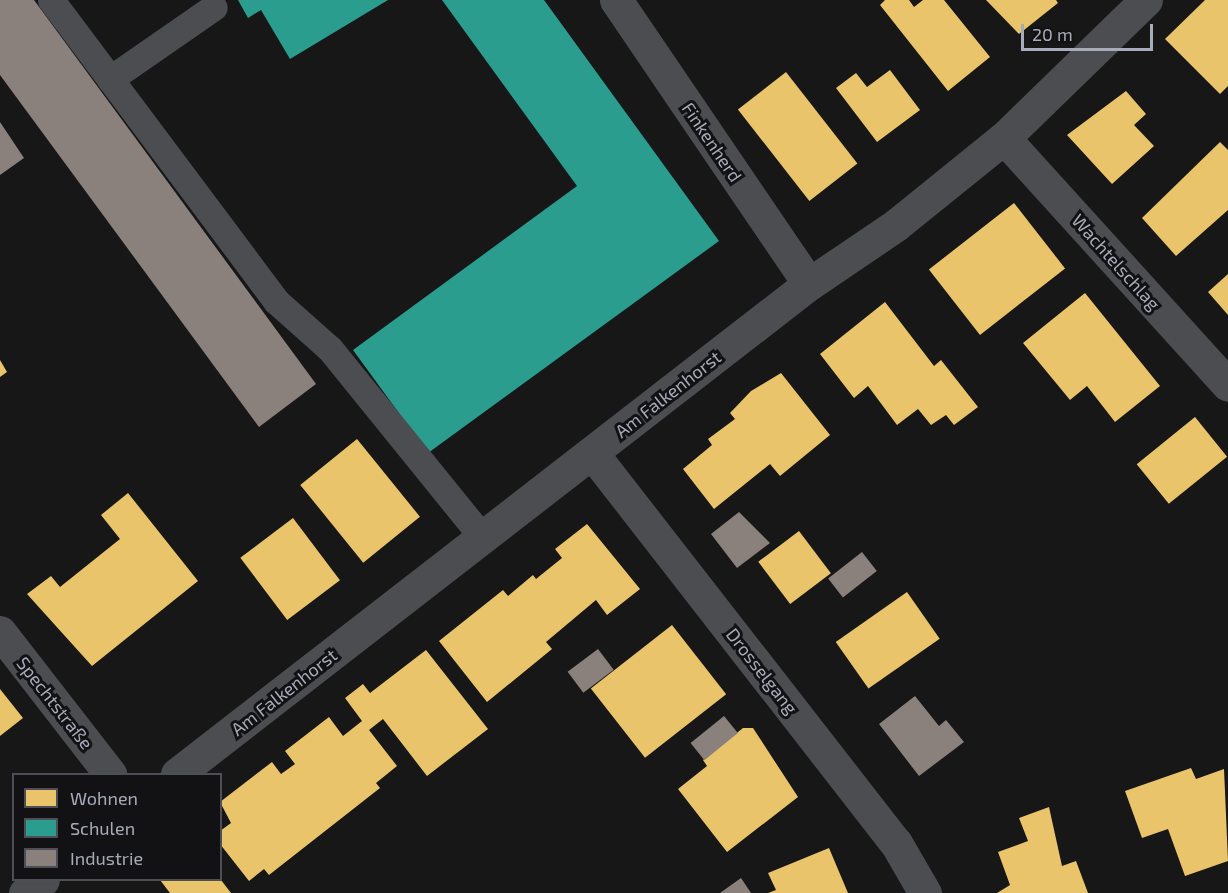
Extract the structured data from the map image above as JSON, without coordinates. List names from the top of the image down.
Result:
{
  "streets": {
    "street": [
      "Finkenherd",
      "Wachtelschlag",
      "Am Falkenhorst",
      "Drosselgang",
      "Spechtstraße"
    ]
  },
  "crossings": [
    ["Finkenherd", "Am Falkenhorst"],
    ["Wachtelschlag", "Am Falkenhorst"],
    ["Am Falkenhorst", "Drosselgang"]
  ],
  "legend": ["Wohnen", "Schulen", "Industrie"],
  "scale_bar": "20 m"
}
